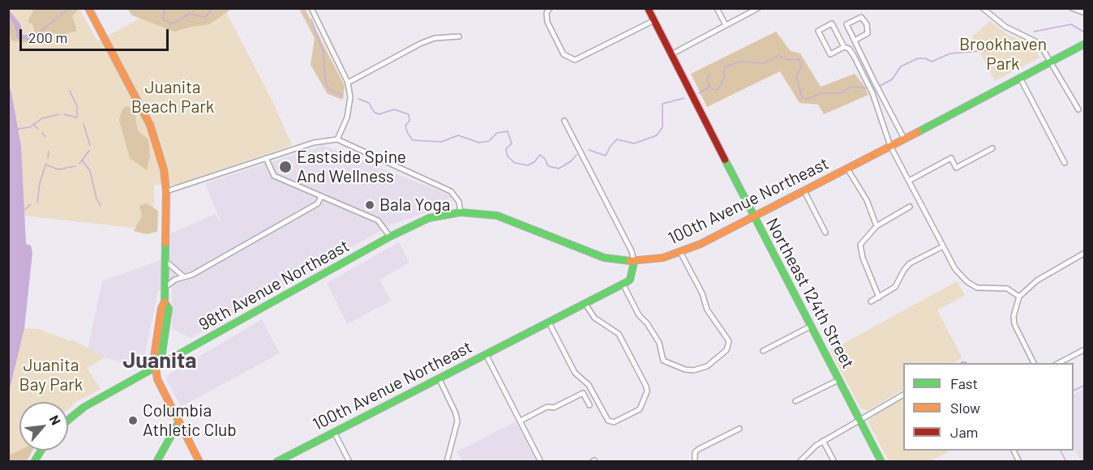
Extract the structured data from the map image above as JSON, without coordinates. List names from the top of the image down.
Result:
{
  "streets": {
    "main road": ["100th Avenue Northeast", "98th Avenue Northeast", "Northeast 124th Street"]
  },
  "crossings": [
    ["100th Avenue Northeast", "98th Avenue Northeast"],
    ["100th Avenue Northeast", "Northeast 124th Street"]
  ],
  "districts": ["Juanita"],
  "parks": ["Brookhaven Park", "Juanita Beach Park", "Juanita Bay Park"],
  "places": ["Eastside Spine And Wellness", "Bala Yoga", "Columbia Athletic Club"],
  "legend": ["Fast", "Slow", "Jam"],
  "scale_bar": "200 m",
  "north": "top right"
}
